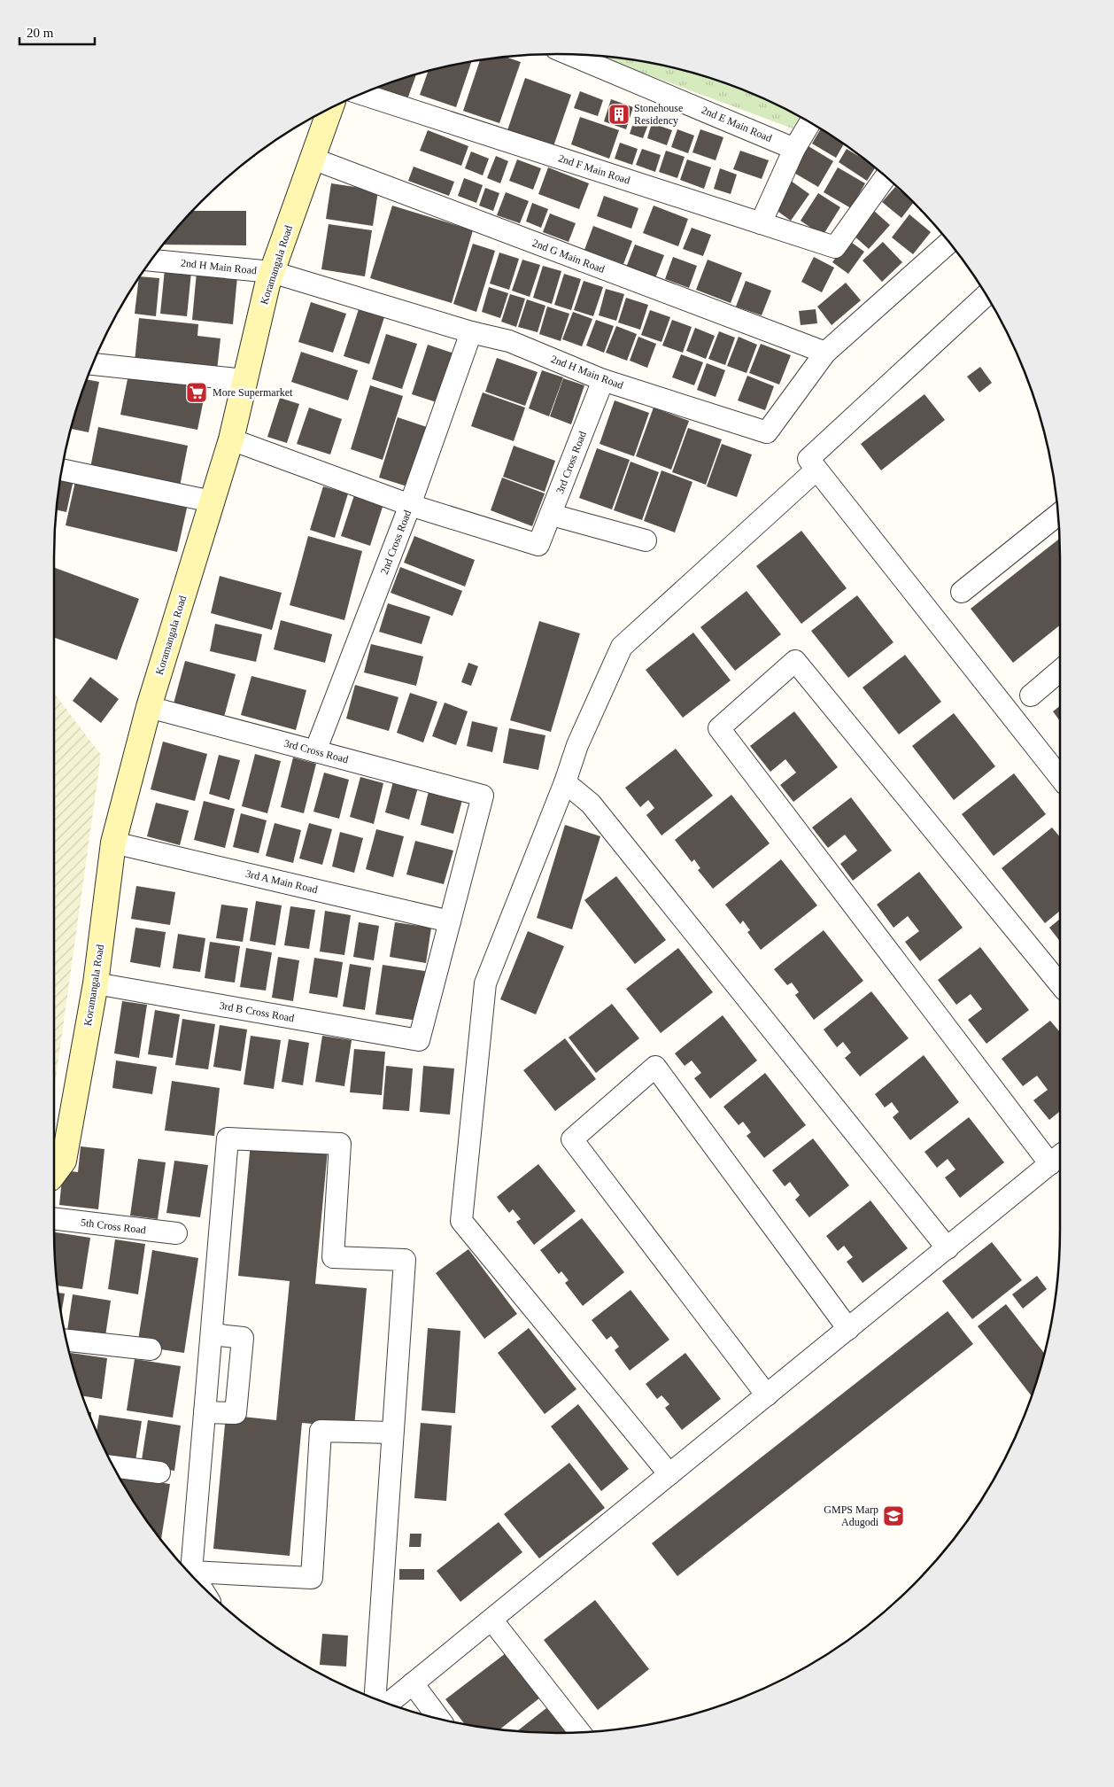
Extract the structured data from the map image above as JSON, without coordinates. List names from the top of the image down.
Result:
{
  "streets": {
    "street": [
      "2nd E Main Road",
      "2nd F Main Road",
      "2nd G Main Road",
      "Koramangala Road",
      "2nd H Main Road",
      "3rd Cross Road",
      "2nd Cross Road",
      "3rd A Main Road",
      "3rd B Cross Road",
      "5th Cross Road"
    ]
  },
  "crossings": [
    ["2nd G Main Road", "Koramangala Road"],
    ["2nd G Main Road", "2nd H Main Road"],
    ["Koramangala Road", "2nd H Main Road"],
    ["Koramangala Road", "3rd Cross Road"],
    ["Koramangala Road", "3rd A Main Road"],
    ["Koramangala Road", "3rd B Cross Road"],
    ["2nd H Main Road", "3rd Cross Road"],
    ["2nd H Main Road", "2nd Cross Road"],
    ["3rd Cross Road", "2nd Cross Road"],
    ["3rd Cross Road", "3rd A Main Road"],
    ["3rd Cross Road", "3rd B Cross Road"],
    ["3rd A Main Road", "3rd B Cross Road"]
  ],
  "places": {
    "building": ["Stonehouse Residency"],
    "supermarket": ["More Supermarket"],
    "school or university": ["GMPS Marp Adugodi"]
  },
  "scale_bar": "20 m"
}
